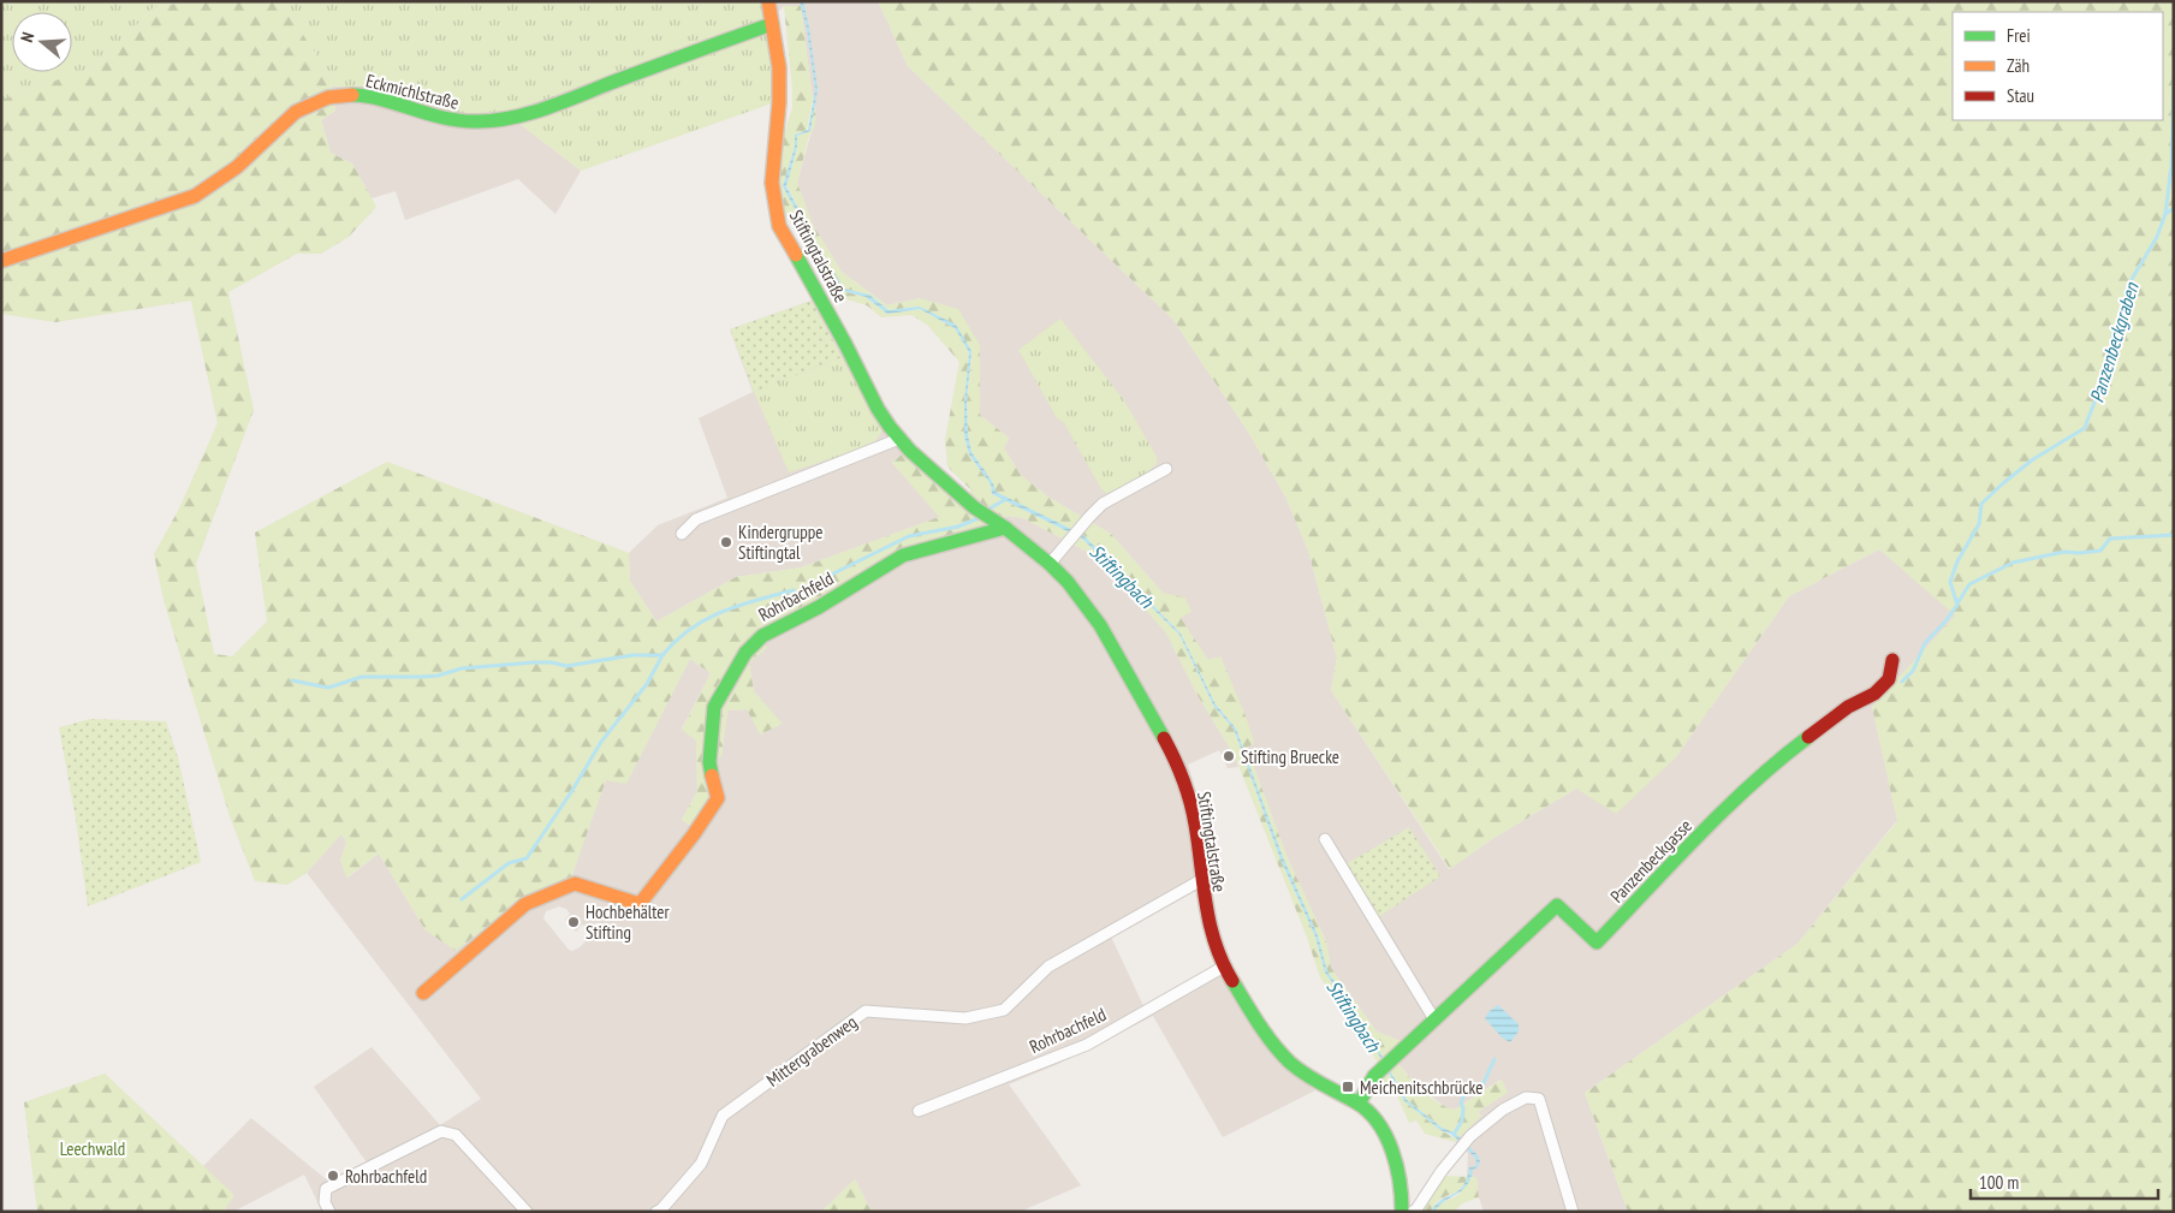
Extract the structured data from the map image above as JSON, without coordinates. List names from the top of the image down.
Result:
{
  "streets": {
    "street": [
      "Eckmichlstraße",
      "Stiftingtalstraße",
      "Rohrbachfeld",
      "Panzenbeckgasse",
      "Mittergrabenweg"
    ]
  },
  "crossings": [
    ["Eckmichlstraße", "Stiftingtalstraße"],
    ["Stiftingtalstraße", "Rohrbachfeld"],
    ["Stiftingtalstraße", "Panzenbeckgasse"],
    ["Stiftingtalstraße", "Mittergrabenweg"]
  ],
  "water": ["Panzenbeckgraben", "Stiftingbach"],
  "parks": ["Leechwald"],
  "places": {
    "other": [
      "Kindergruppe Stiftingtal",
      "Stifting Bruecke",
      "Hochbehälter Stifting",
      "Rohrbachfeld"
    ],
    "transit": ["Meichenitschbrücke"]
  },
  "legend": ["Frei", "Zäh", "Stau"],
  "scale_bar": "100 m",
  "north": "left"
}
